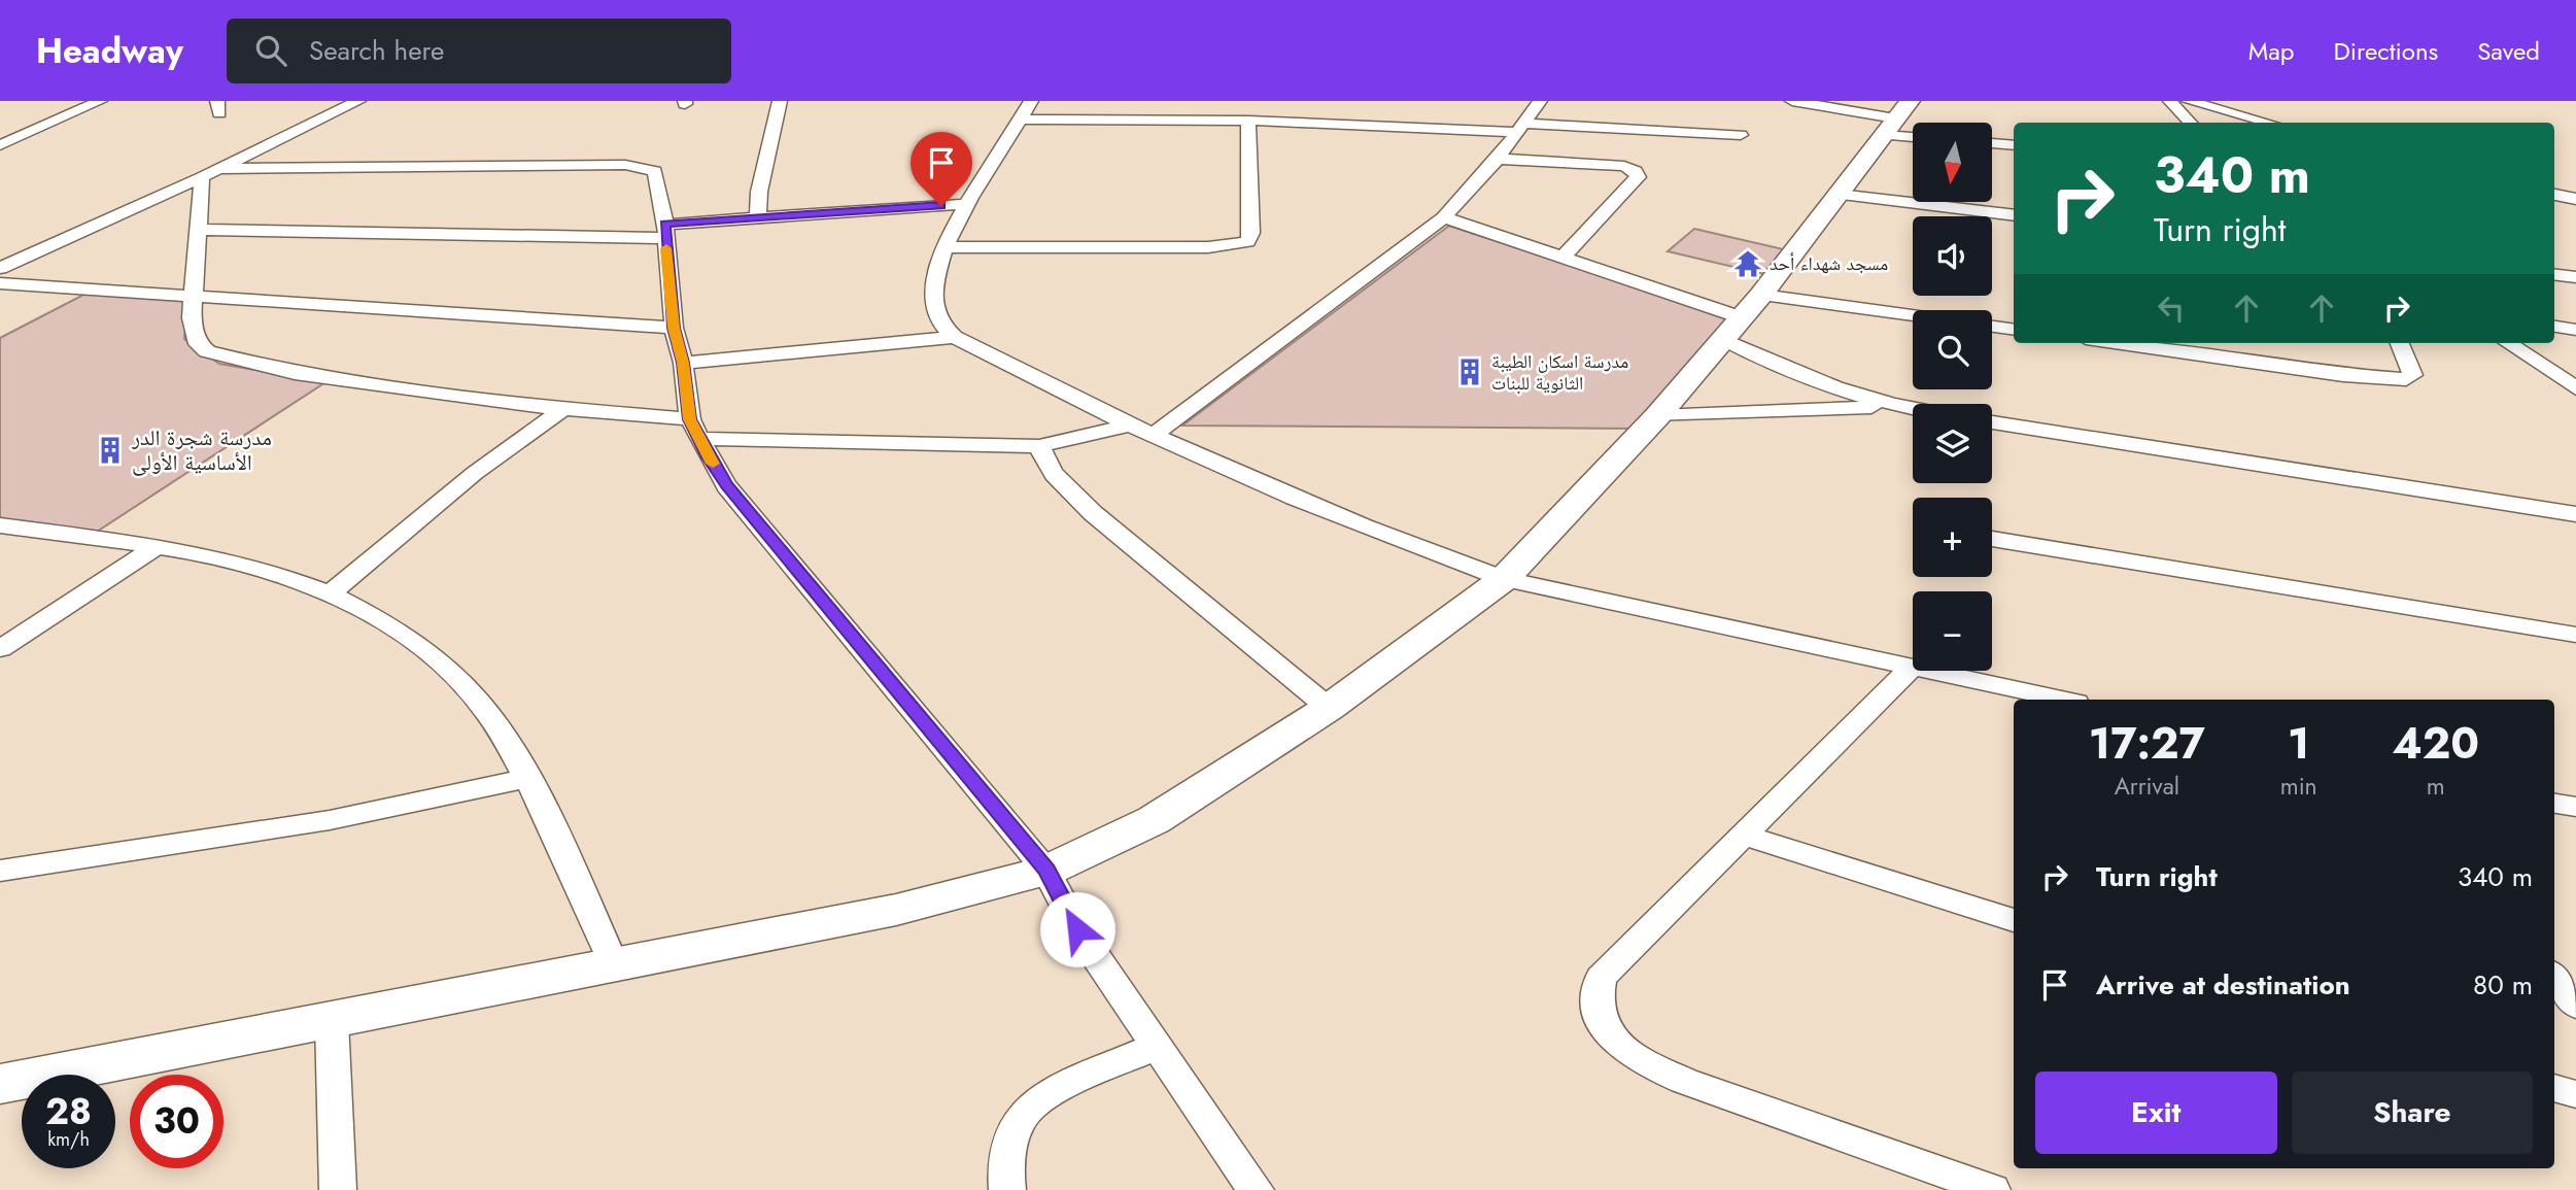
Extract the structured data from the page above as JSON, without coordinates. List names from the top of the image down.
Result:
{
  "places": {
    "temple": ["مسجد شهداء أحد"],
    "building": ["مدرسة اسكان الطيبة الثانوية للبنات", "مدرسة شجرة الدر الأساسية الأولى"]
  },
  "north": "bottom",
  "page": {
    "header": "Headway",
    "search": "Search here",
    "nav": ["Map", "Directions", "Saved"],
    "map_buttons": ["+", "−"],
    "turn": ["340 m", "Turn right"],
    "eta": [
      "17:27",
      "Arrival",
      "1",
      "min",
      "420",
      "m"
    ],
    "list": [
      {
        "name": "Turn right",
        "value": "340 m"
      },
      {
        "name": "Arrive at destination",
        "value": "80 m"
      }
    ],
    "buttons": ["Exit", "Share"],
    "speed": "28 km/h",
    "limit": "30"
  }
}
